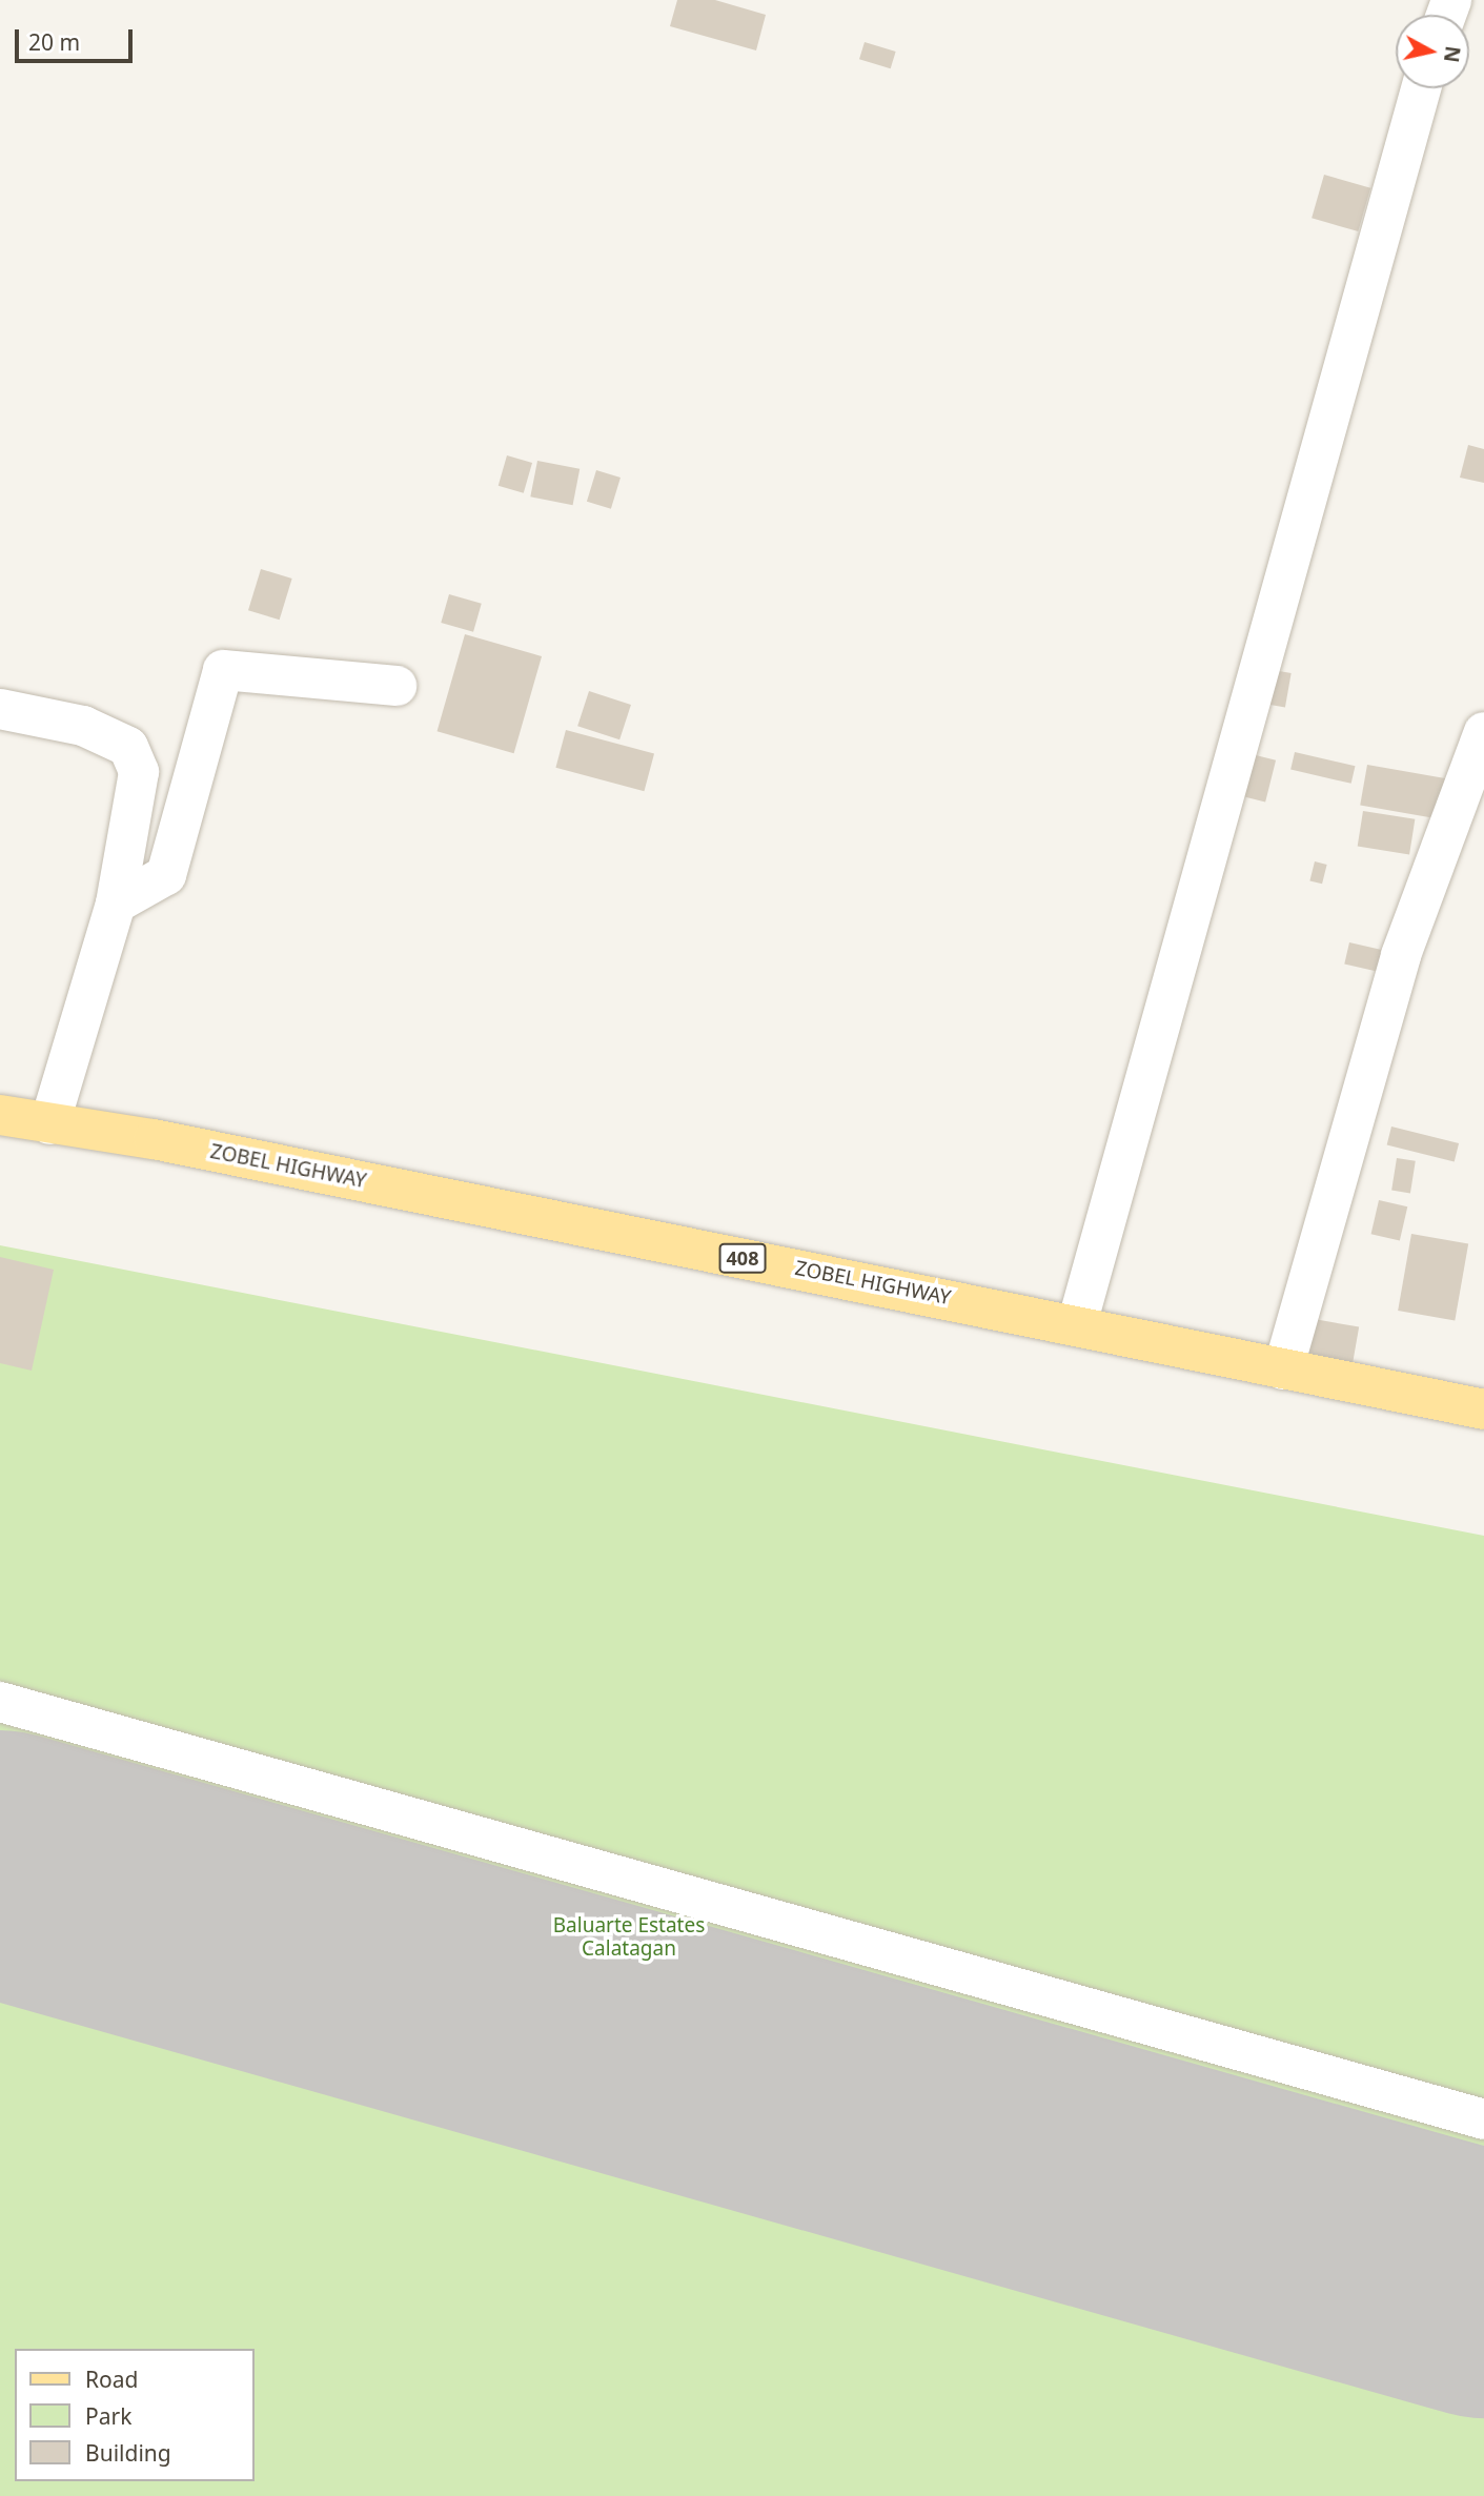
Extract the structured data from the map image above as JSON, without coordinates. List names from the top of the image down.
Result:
{
  "streets": {
    "main road": ["ZOBEL HIGHWAY", "408"]
  },
  "parks": ["Baluarte Estates Calatagan"],
  "legend": ["Road", "Park", "Building"],
  "scale_bar": "20 m",
  "north": "right"
}
